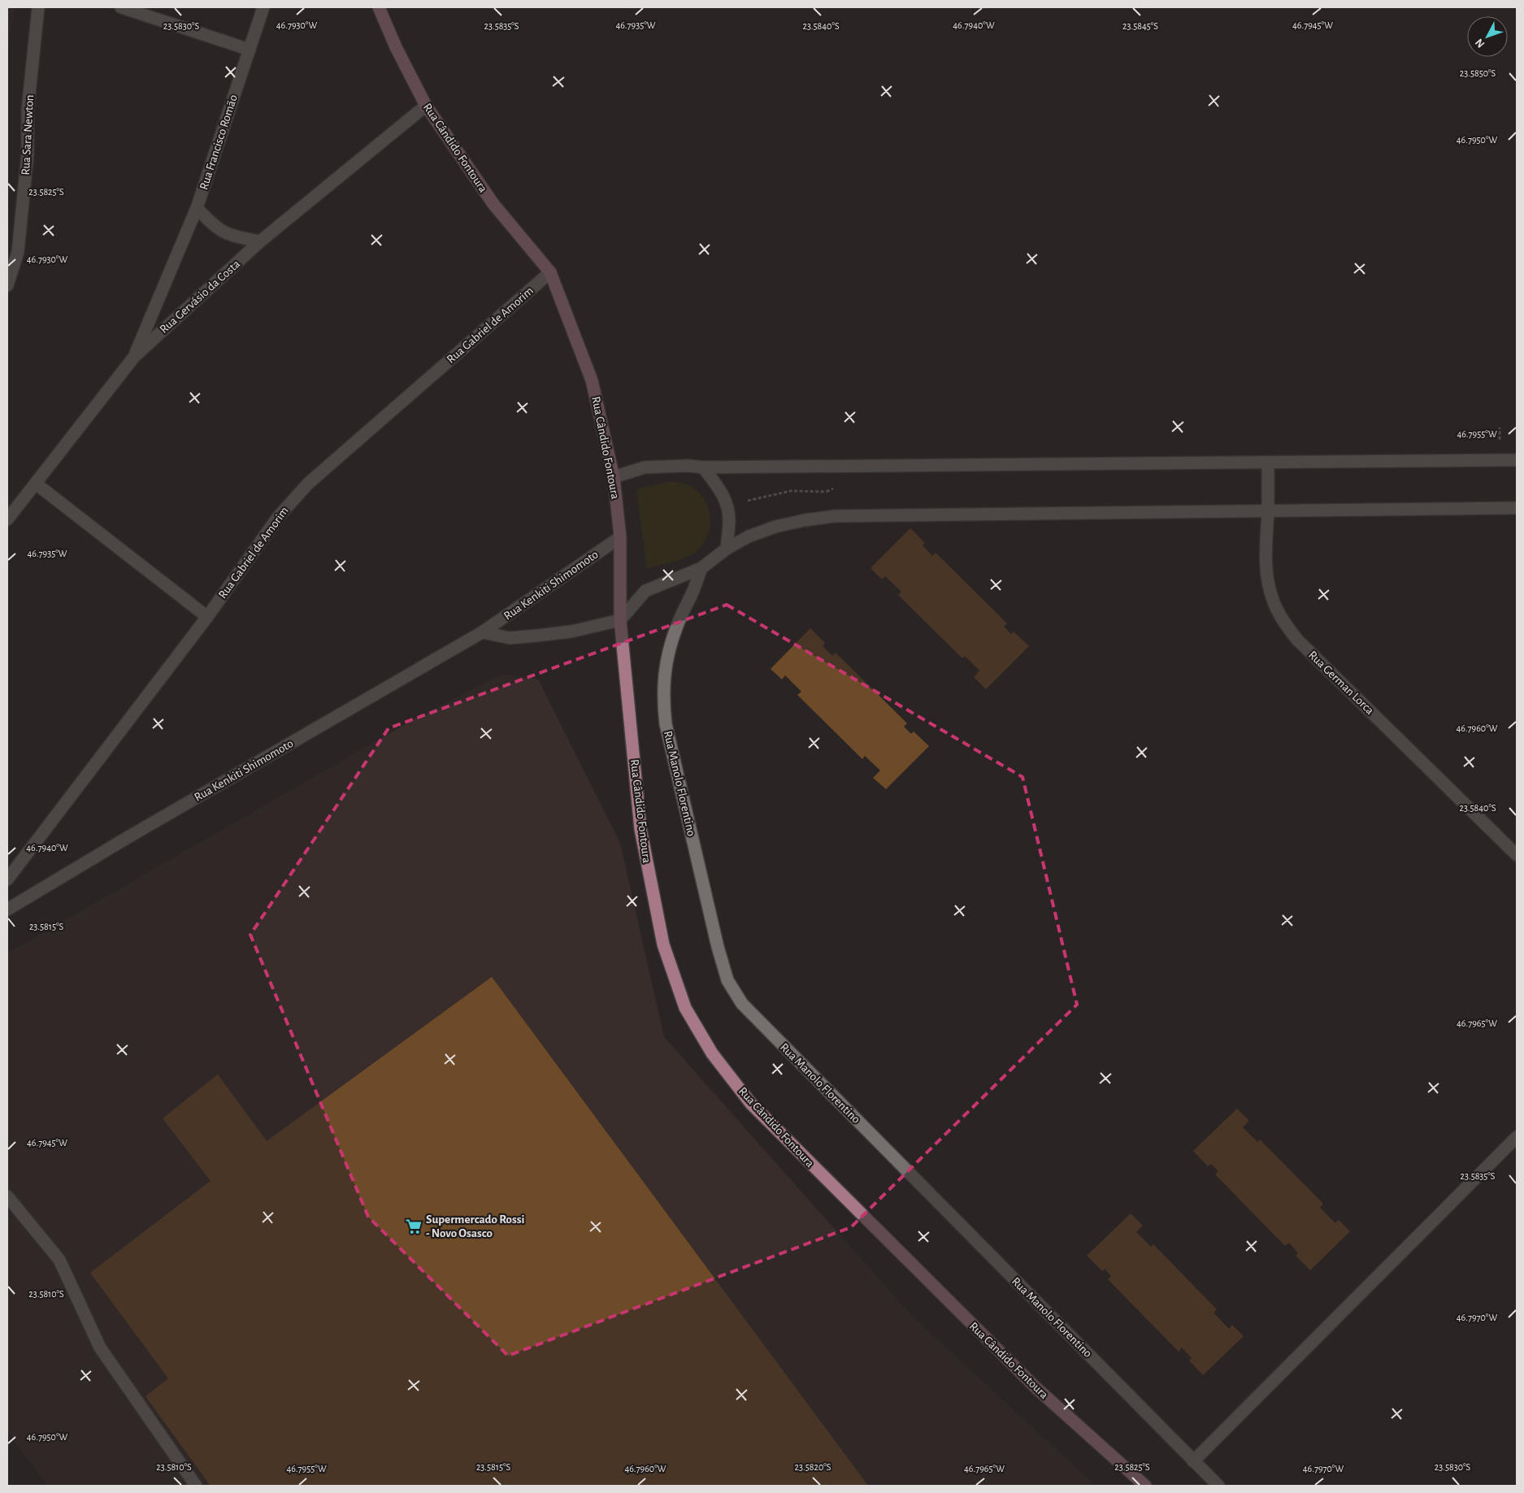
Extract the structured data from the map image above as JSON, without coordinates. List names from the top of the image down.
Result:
{
  "streets": {
    "main road": ["Rua Cândido Fontoura"],
    "street": [
      "Rua Sara Newton",
      "Rua Francisco Romão",
      "Rua Gervásio da Costa",
      "Rua Gabriel de Amorim",
      "Rua Kenkiti Shimomoto",
      "Rua German Lorca",
      "Rua Manolo Florentino"
    ]
  },
  "crossings": [
    ["Rua Francisco Romão", "Rua Gervásio da Costa"],
    ["Rua Cândido Fontoura", "Rua Gervásio da Costa"],
    ["Rua Cândido Fontoura", "Rua Gabriel de Amorim"],
    ["Rua Cândido Fontoura", "Rua Kenkiti Shimomoto"]
  ],
  "places": {
    "supermarket": ["Supermercado Rossi - Novo Osasco"]
  },
  "north": "bottom left",
  "coordinates": [
    "46.7930°W",
    "46.7935°W",
    "46.7940°W",
    "46.7945°W",
    "23.5830°S",
    "23.5835°S",
    "23.5840°S",
    "23.5845°S",
    "23.5850°S",
    "46.7950°W",
    "23.5825°S",
    "46.7955°W",
    "46.7960°W",
    "23.5815°S",
    "46.7965°W",
    "23.5810°S",
    "46.7970°W",
    "23.5820°S"
  ]
}
